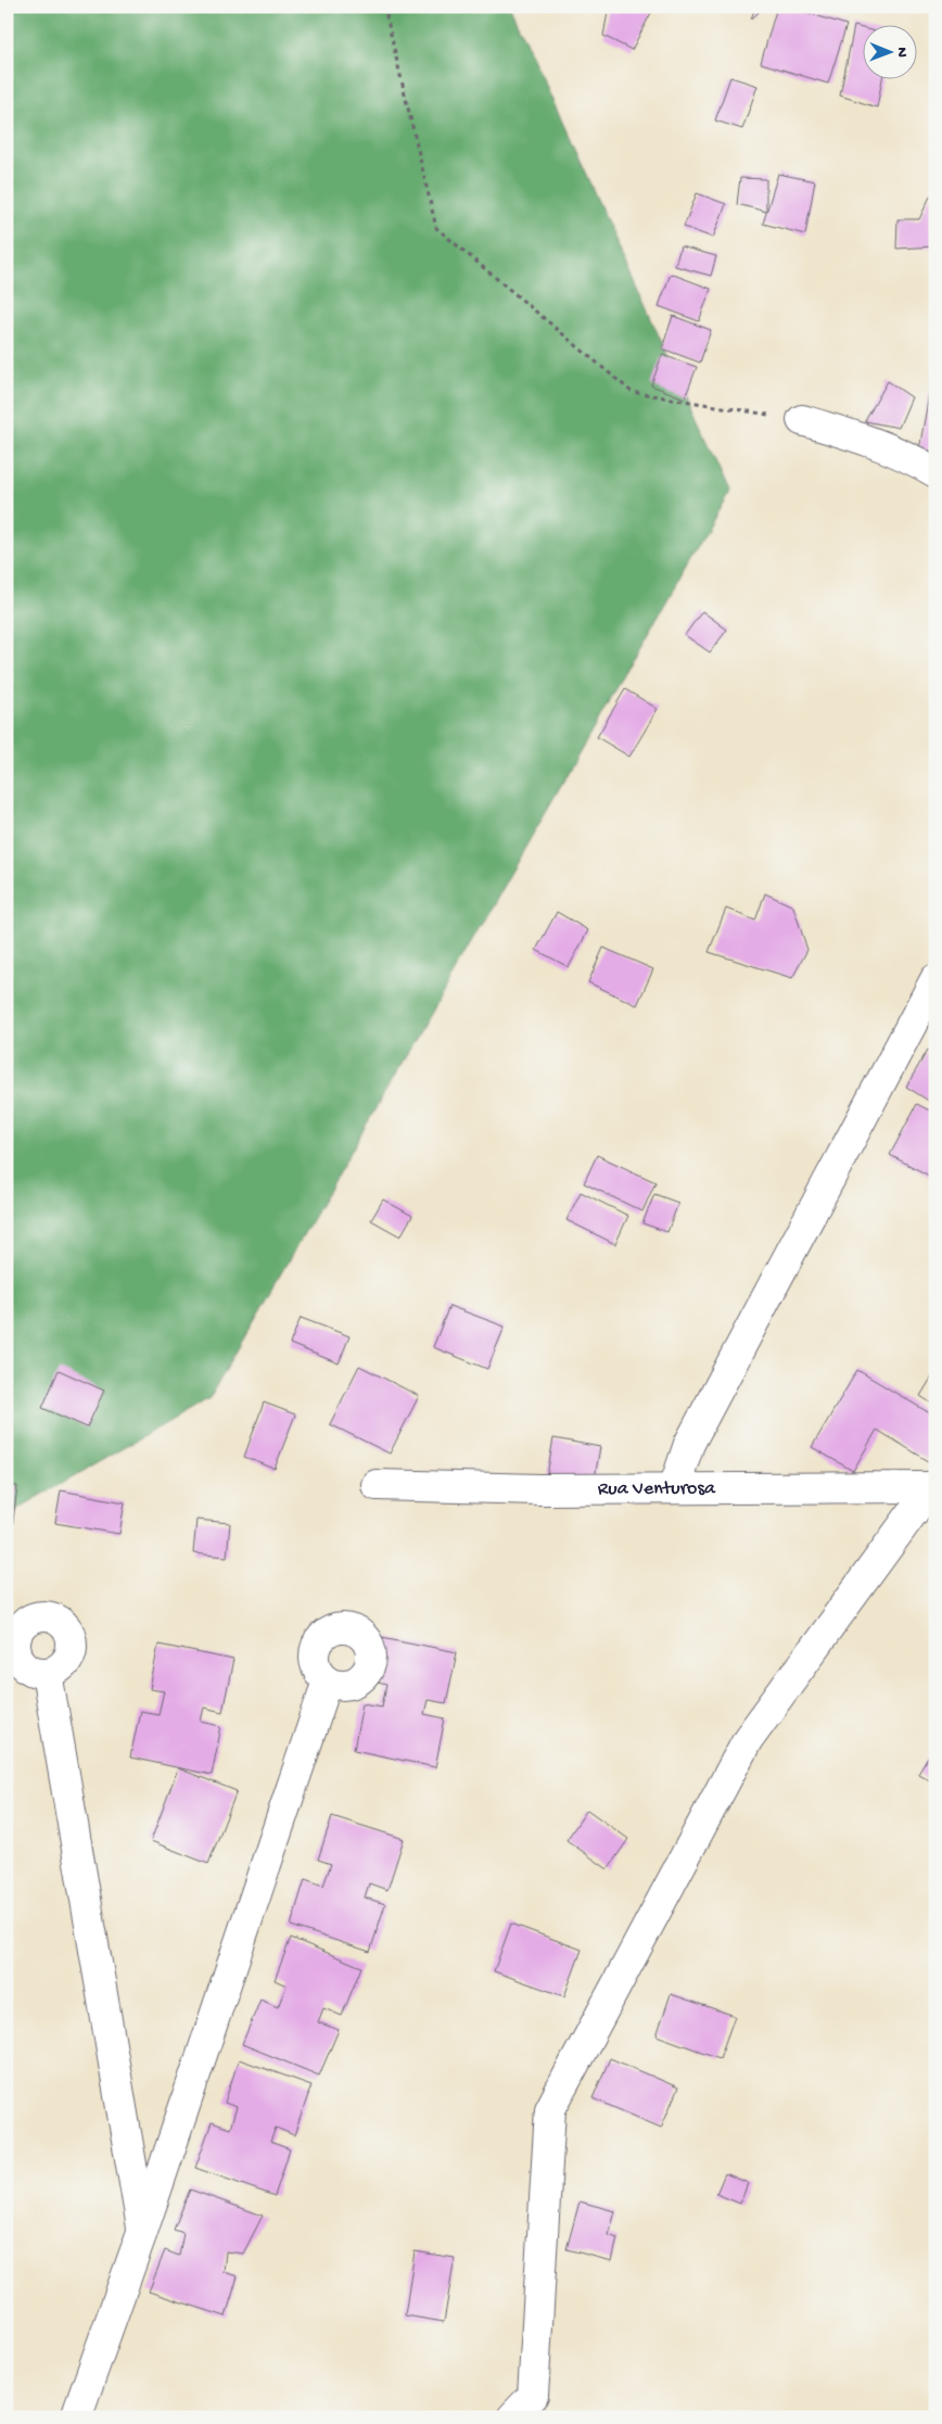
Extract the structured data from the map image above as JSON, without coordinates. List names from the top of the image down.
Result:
{
  "streets": {
    "street": ["Rua Venturosa"]
  },
  "north": "right"
}
